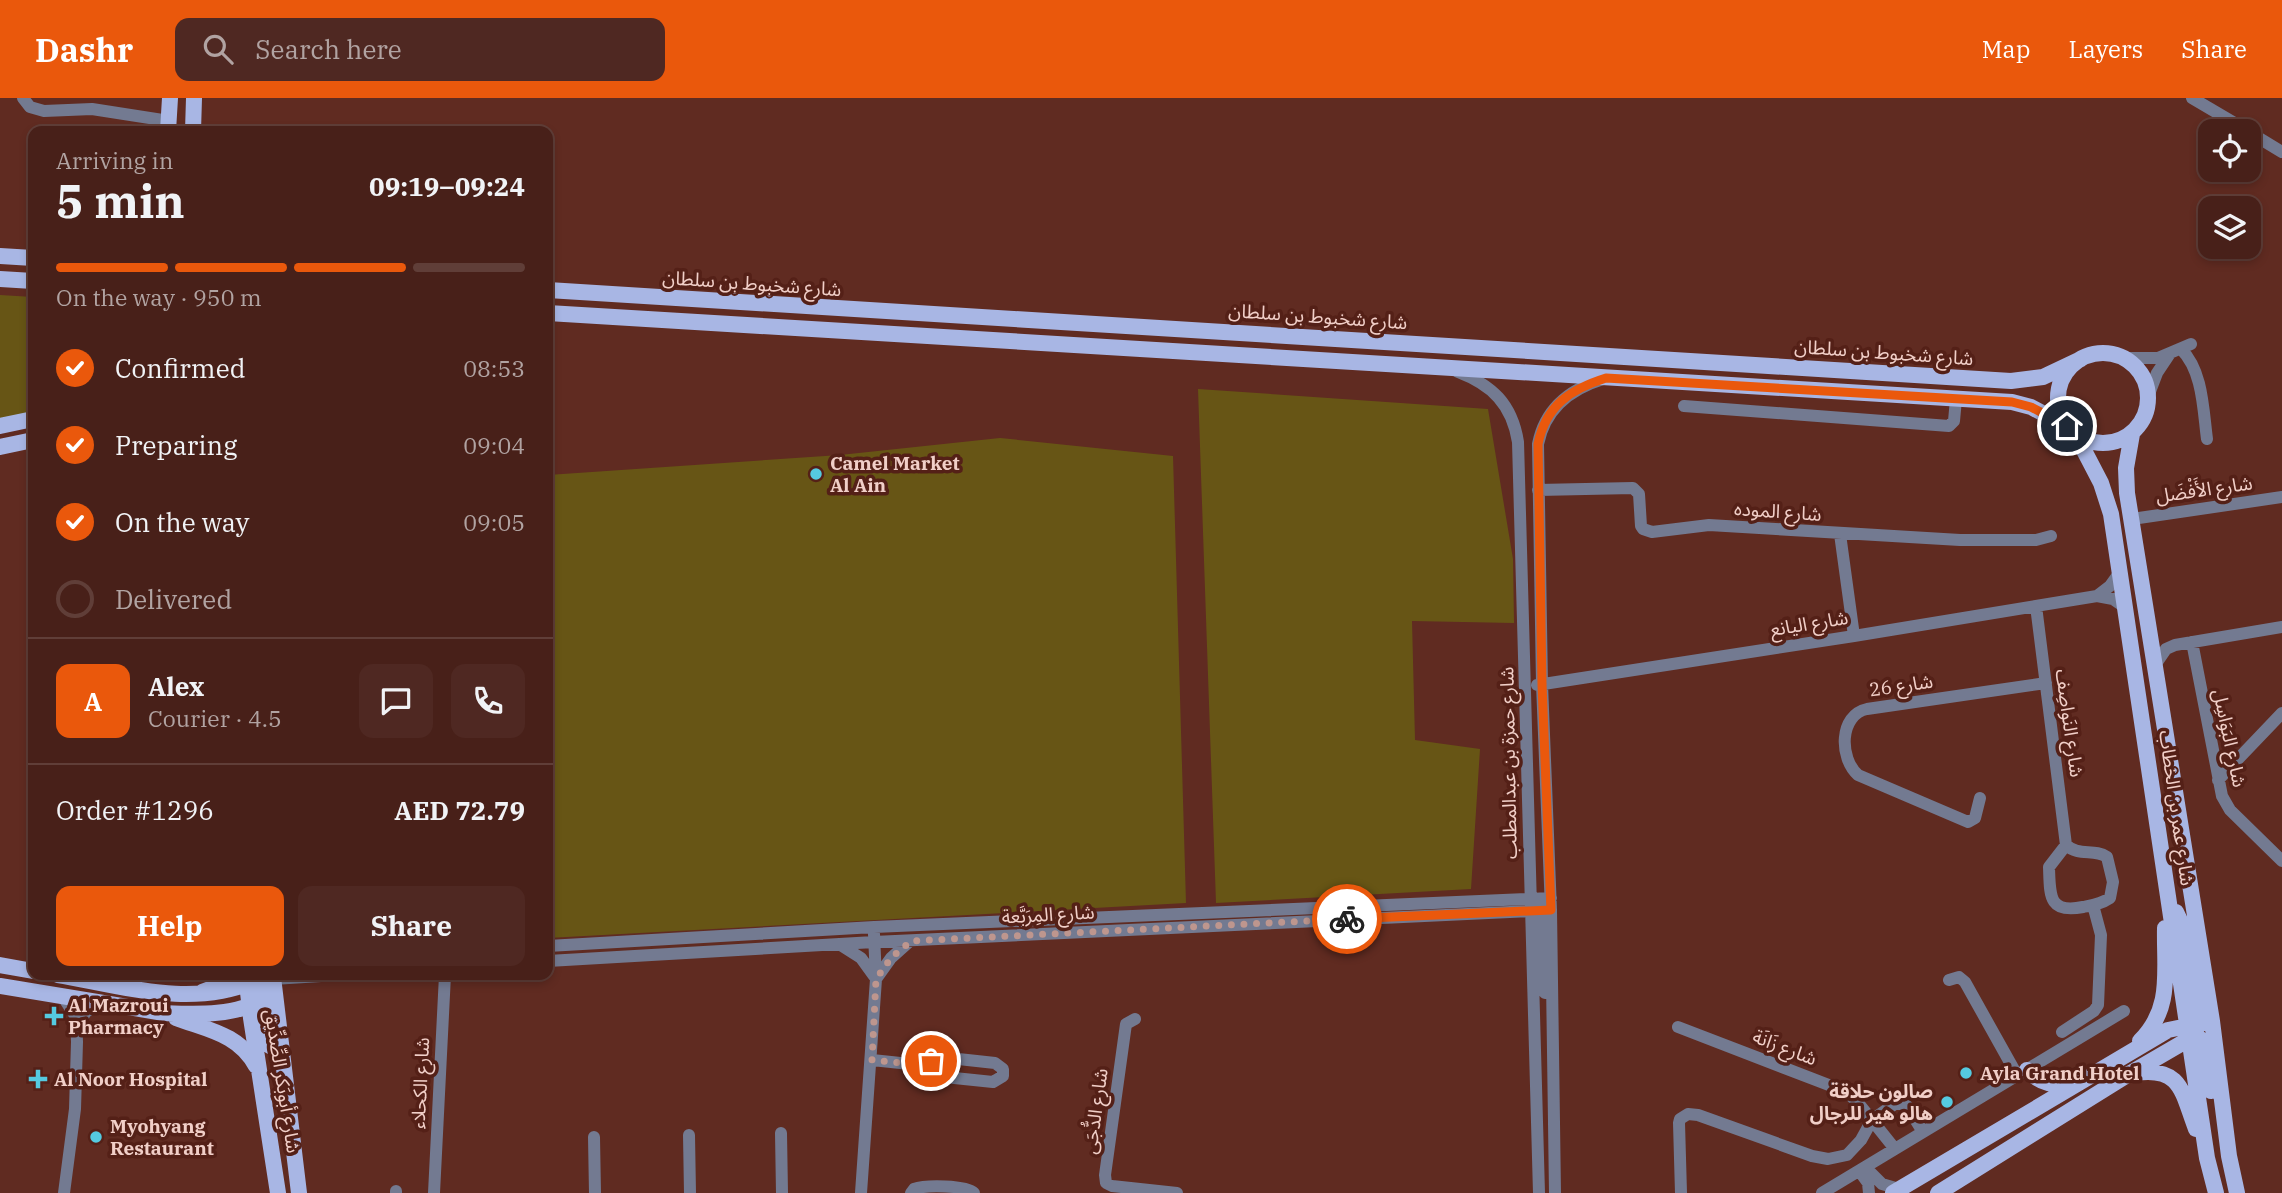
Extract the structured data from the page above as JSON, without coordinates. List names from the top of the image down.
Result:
{
  "streets": {
    "main road": ["شارع شخبوط بن سلطان", "شارع عمر بن الخطاب", "شارع أبوبَكر الصِّدِّيق"],
    "street": [
      "شارع الأَفْضَل",
      "شارع الموده",
      "شارع اليانع",
      "شارع 26",
      "شارع النَواصِف",
      "شارع البَوَاسِل",
      "شارع حمزة بن عبدالمطلب",
      "شارع المِرَبَّعة",
      "شارع زَانَة",
      "شارع الكحلاء",
      "شارع الدُّجَى"
    ]
  },
  "crossings": [
    ["شارع شخبوط بن سلطان", "شارع عمر بن الخطاب"],
    ["شارع الأَفْضَل", "شارع عمر بن الخطاب"],
    ["شارع الموده", "شارع حمزة بن عبدالمطلب"],
    ["شارع اليانع", "شارع النَواصِف"],
    ["شارع اليانع", "شارع حمزة بن عبدالمطلب"],
    ["شارع 26", "شارع النَواصِف"],
    ["شارع حمزة بن عبدالمطلب", "شارع المِرَبَّعة"]
  ],
  "places": {
    "other": [
      "Camel Market Al Ain",
      "Ayla Grand Hotel",
      "صالون حلاقة هالو هير للرجال",
      "Myohyang Restaurant"
    ],
    "health": ["Al Mazroui Pharmacy", "Al Noor Hospital"]
  },
  "page": {
    "header": "Dashr",
    "search": "Search here",
    "nav": ["Map", "Layers", "Share"],
    "heading": ["5 min", "Arriving in", "09:19–09:24"],
    "panel": [
      "Alex",
      "Courier · 4.5",
      "Order #1296",
      "AED 72.79"
    ],
    "bar": "On the way · 950 m",
    "list": [
      ["Confirmed", "08:53"],
      ["Preparing", "09:04"],
      ["On the way", "09:05"],
      "Delivered"
    ],
    "round": "A",
    "buttons": ["Help", "Share"]
  }
}
